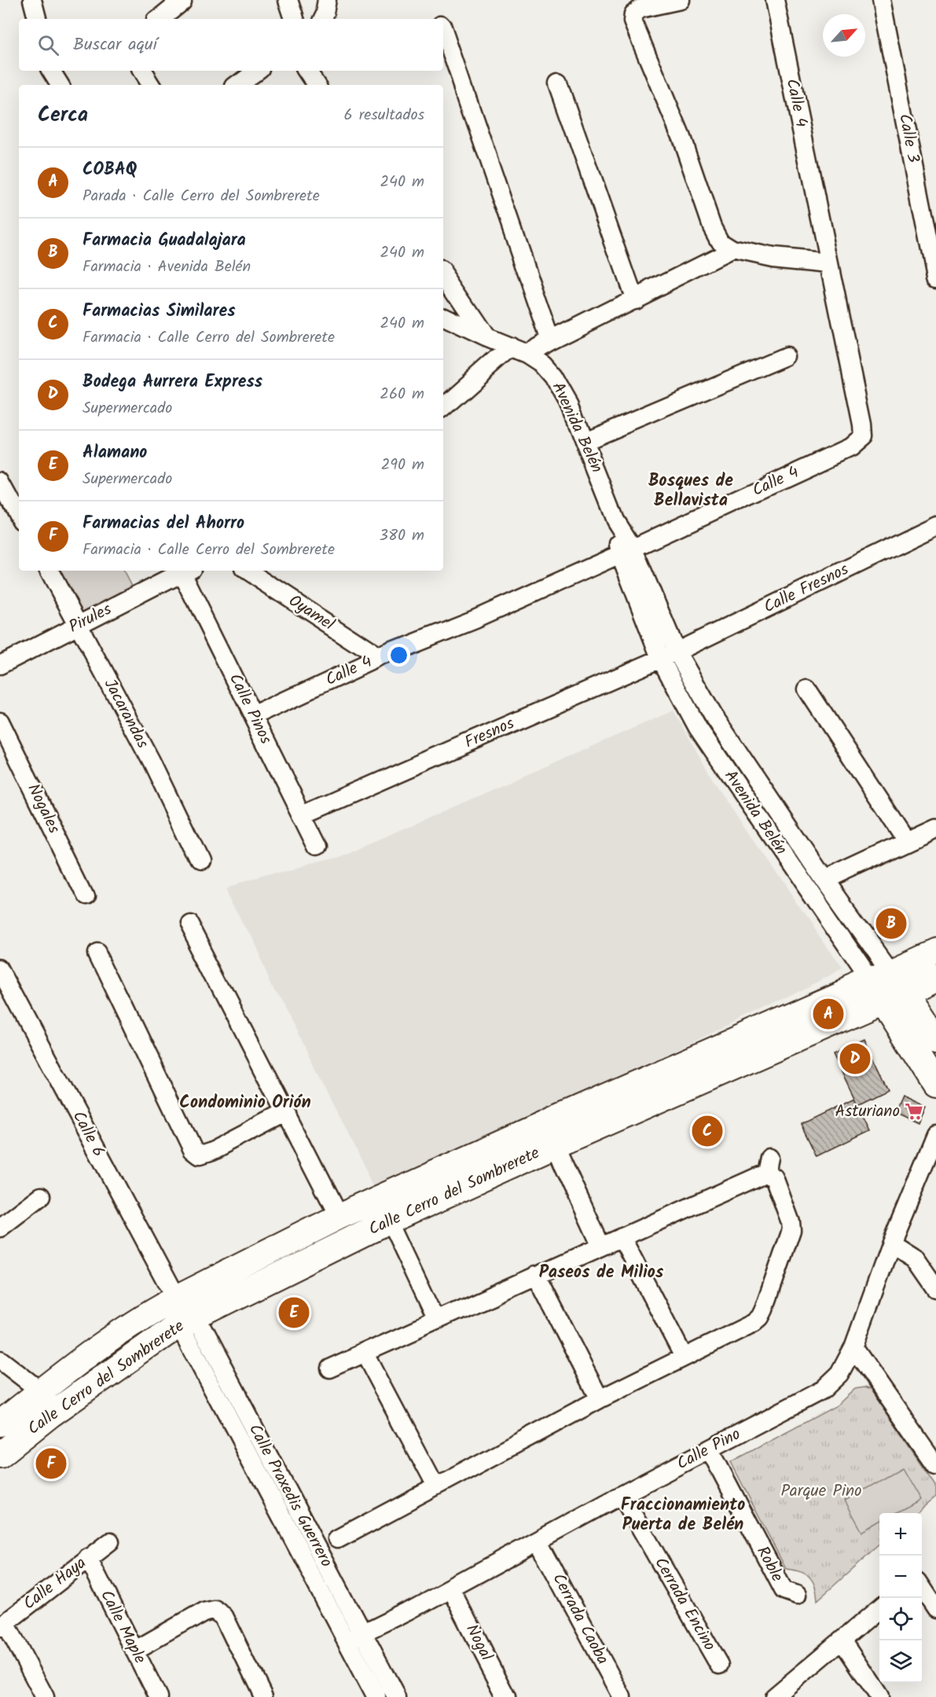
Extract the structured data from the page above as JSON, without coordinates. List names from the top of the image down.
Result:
{
  "streets": {
    "main road": ["Avenida Belén", "Calle Cerro del Sombrerete"],
    "street": [
      "Calle 4",
      "Calle 3",
      "Calle Fresnos",
      "Oyamel",
      "Pirules",
      "Calle Pinos",
      "Jacarandas",
      "Fresnos",
      "Nogales",
      "Calle 6",
      "Calle Pino",
      "Calle Praxedis Guerrero",
      "Roble",
      "Calle Haya",
      "Cerrada Encino",
      "Cerrada Caoba",
      "Calle Maple",
      "Nogal"
    ]
  },
  "crossings": [
    ["Calle 4", "Avenida Belén"],
    ["Calle 4", "Oyamel"],
    ["Calle 4", "Calle Pinos"],
    ["Avenida Belén", "Calle Fresnos"],
    ["Avenida Belén", "Fresnos"],
    ["Avenida Belén", "Calle Cerro del Sombrerete"],
    ["Calle Fresnos", "Fresnos"],
    ["Pirules", "Calle Pinos"],
    ["Pirules", "Jacarandas"],
    ["Calle Pinos", "Fresnos"],
    ["Calle 6", "Calle Cerro del Sombrerete"],
    ["Calle 6", "Calle Praxedis Guerrero"],
    ["Calle Cerro del Sombrerete", "Calle Praxedis Guerrero"],
    ["Calle Pino", "Calle Praxedis Guerrero"],
    ["Calle Pino", "Roble"],
    ["Calle Pino", "Cerrada Encino"],
    ["Calle Pino", "Cerrada Caoba"],
    ["Calle Pino", "Nogal"],
    ["Calle Haya", "Calle Maple"]
  ],
  "districts": [
    "Bosques de Bellavista",
    "Condominio Orión",
    "Paseos de Milios",
    "Fraccionamiento Puerta de Belén"
  ],
  "parks": ["Parque Pino"],
  "places": {
    "supermarket": ["Asturiano"]
  },
  "north": "top right",
  "page": {
    "search": "Buscar aquí",
    "heading": ["Cerca", "6 resultados"],
    "list": [
      {
        "mark": "A",
        "name": "COBAQ",
        "note": "Parada · Calle Cerro del Sombrerete",
        "value": "240 m"
      },
      {
        "mark": "B",
        "name": "Farmacia Guadalajara",
        "note": "Farmacia · Avenida Belén",
        "value": "240 m"
      },
      {
        "mark": "C",
        "name": "Farmacias Similares",
        "note": "Farmacia · Calle Cerro del Sombrerete",
        "value": "240 m"
      },
      {
        "mark": "D",
        "name": "Bodega Aurrera Express",
        "note": "Supermercado",
        "value": "260 m"
      },
      {
        "mark": "E",
        "name": "Alamano",
        "note": "Supermercado",
        "value": "290 m"
      },
      {
        "mark": "F",
        "name": "Farmacias del Ahorro",
        "note": "Farmacia · Calle Cerro del Sombrerete",
        "value": "380 m"
      }
    ],
    "pins": [
      "B",
      "A",
      "D",
      "C",
      "E",
      "F"
    ],
    "map_buttons": ["+", "−"]
  }
}
